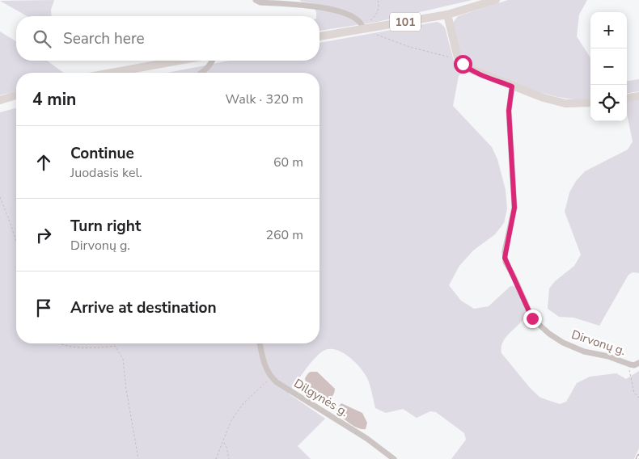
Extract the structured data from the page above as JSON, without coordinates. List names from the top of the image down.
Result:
{
  "streets": {
    "main road": ["101"],
    "street": ["Dirvonų g.", "Dilgynės g."]
  },
  "page": {
    "map_buttons": ["+", "−"],
    "search": "Search here",
    "heading": ["4 min", "Walk · 320 m"],
    "list": [
      ["Continue", "Juodasis kel.", "60 m"],
      ["Turn right", "Dirvonų g.", "260 m"],
      "Arrive at destination"
    ]
  }
}
